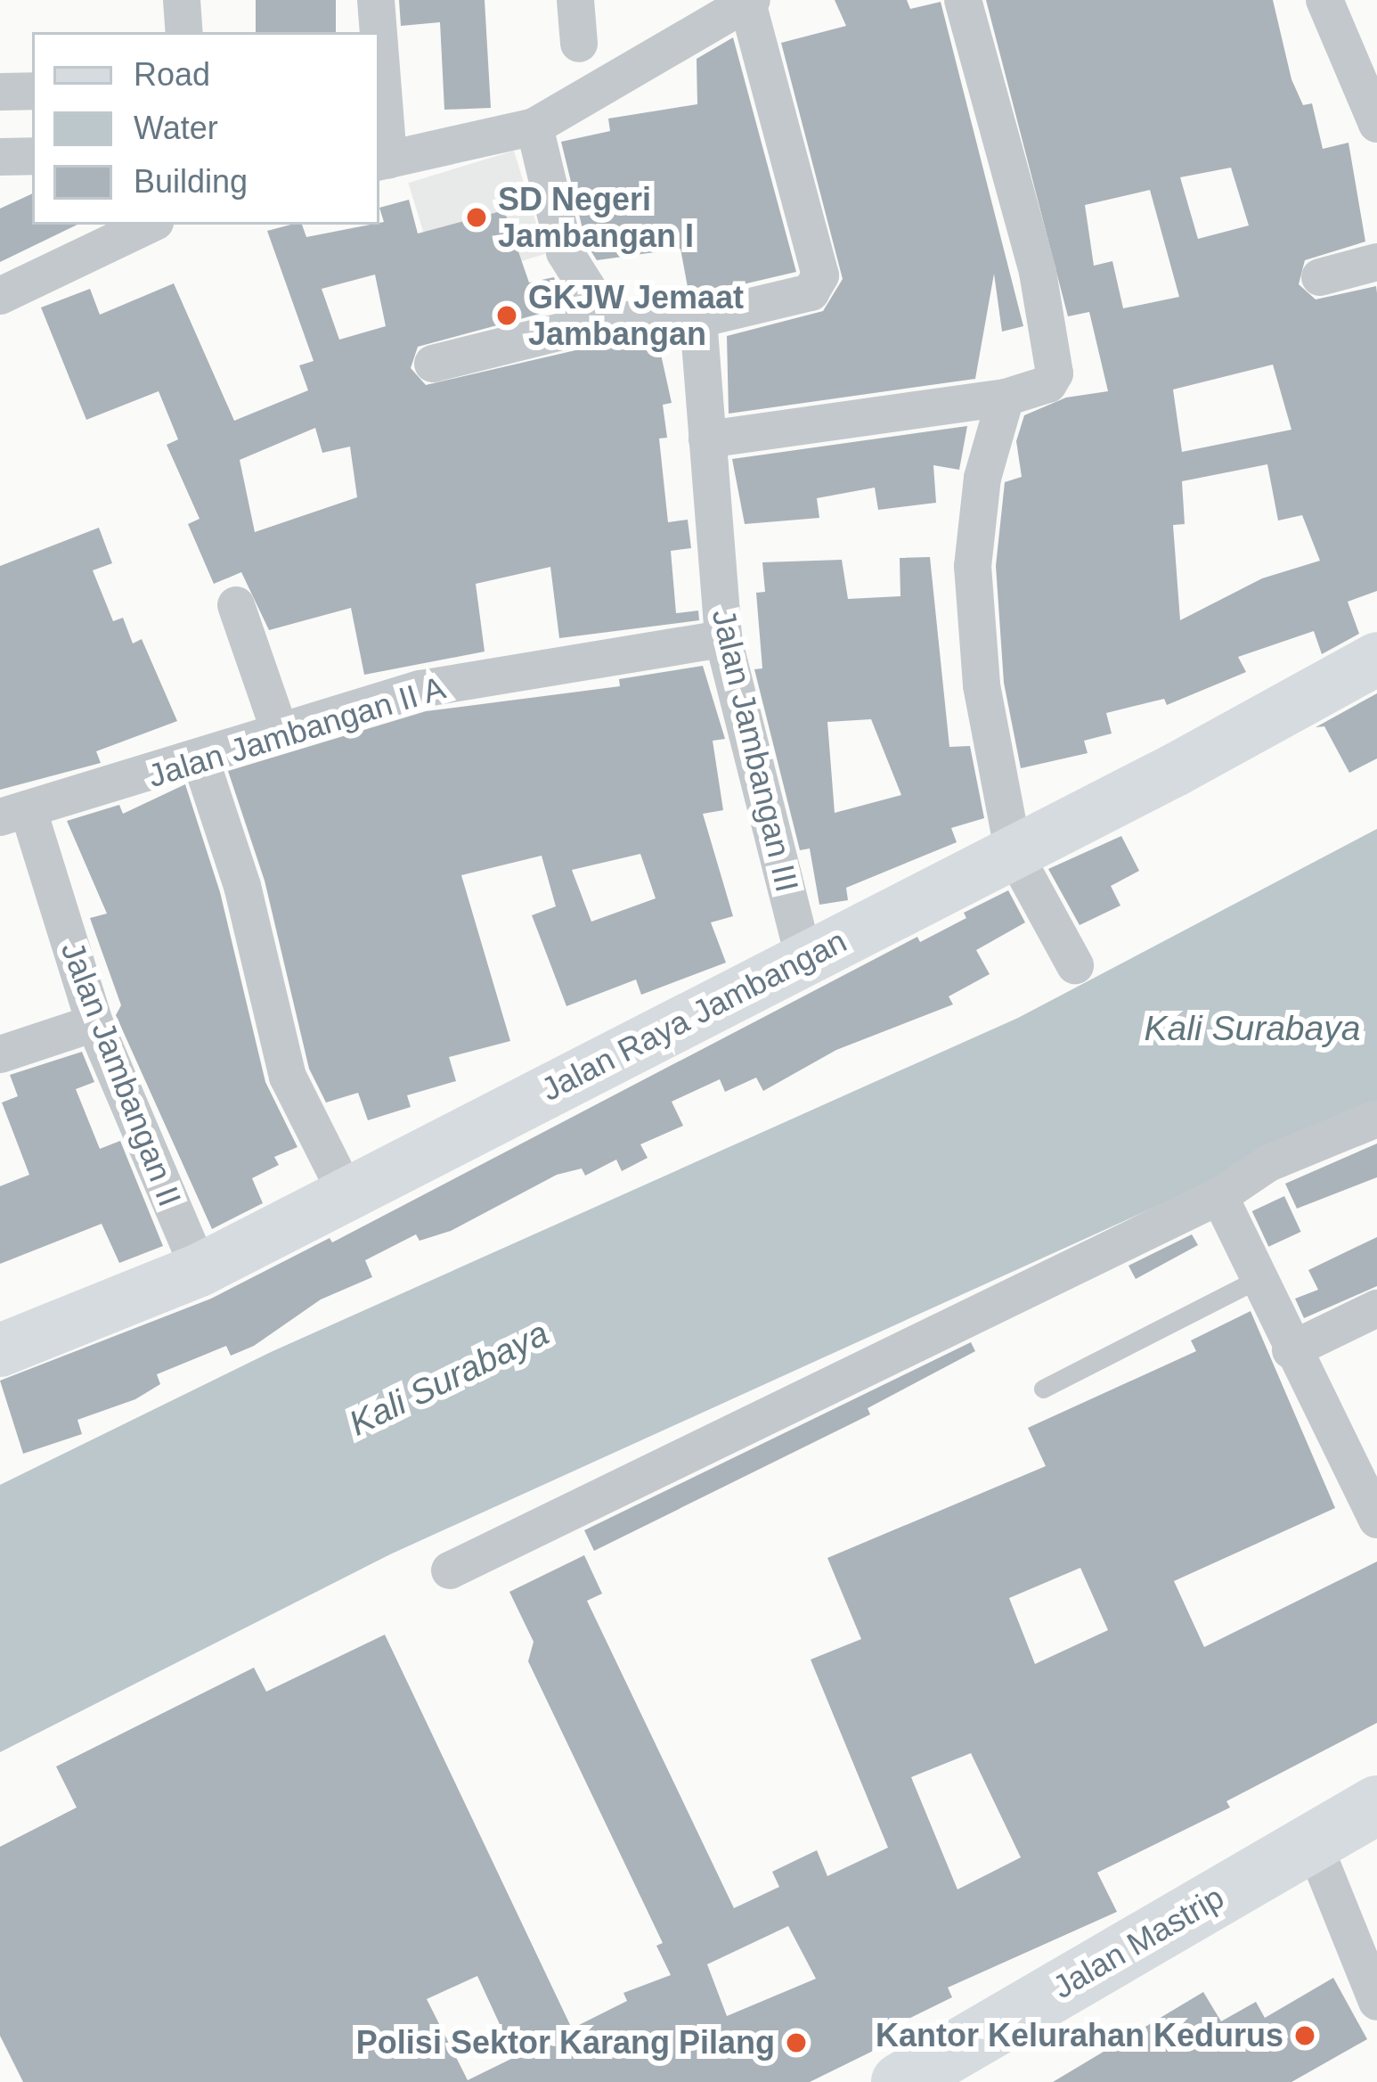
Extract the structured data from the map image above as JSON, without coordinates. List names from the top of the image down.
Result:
{
  "streets": {
    "main road": ["Jalan Raya Jambangan", "Jalan Mastrip"],
    "street": ["Jalan Jambangan II A", "Jalan Jambangan III", "Jalan Jambangan II"]
  },
  "crossings": [
    ["Jalan Jambangan II A", "Jalan Jambangan III"],
    ["Jalan Jambangan II A", "Jalan Jambangan II"],
    ["Jalan Jambangan III", "Jalan Raya Jambangan"],
    ["Jalan Raya Jambangan", "Jalan Jambangan II"]
  ],
  "water": ["Kali Surabaya"],
  "places": [
    "SD Negeri Jambangan I",
    "GKJW Jemaat Jambangan",
    "Kantor Kelurahan Kedurus",
    "Polisi Sektor Karang Pilang"
  ],
  "legend": ["Road", "Water", "Building"]
}
